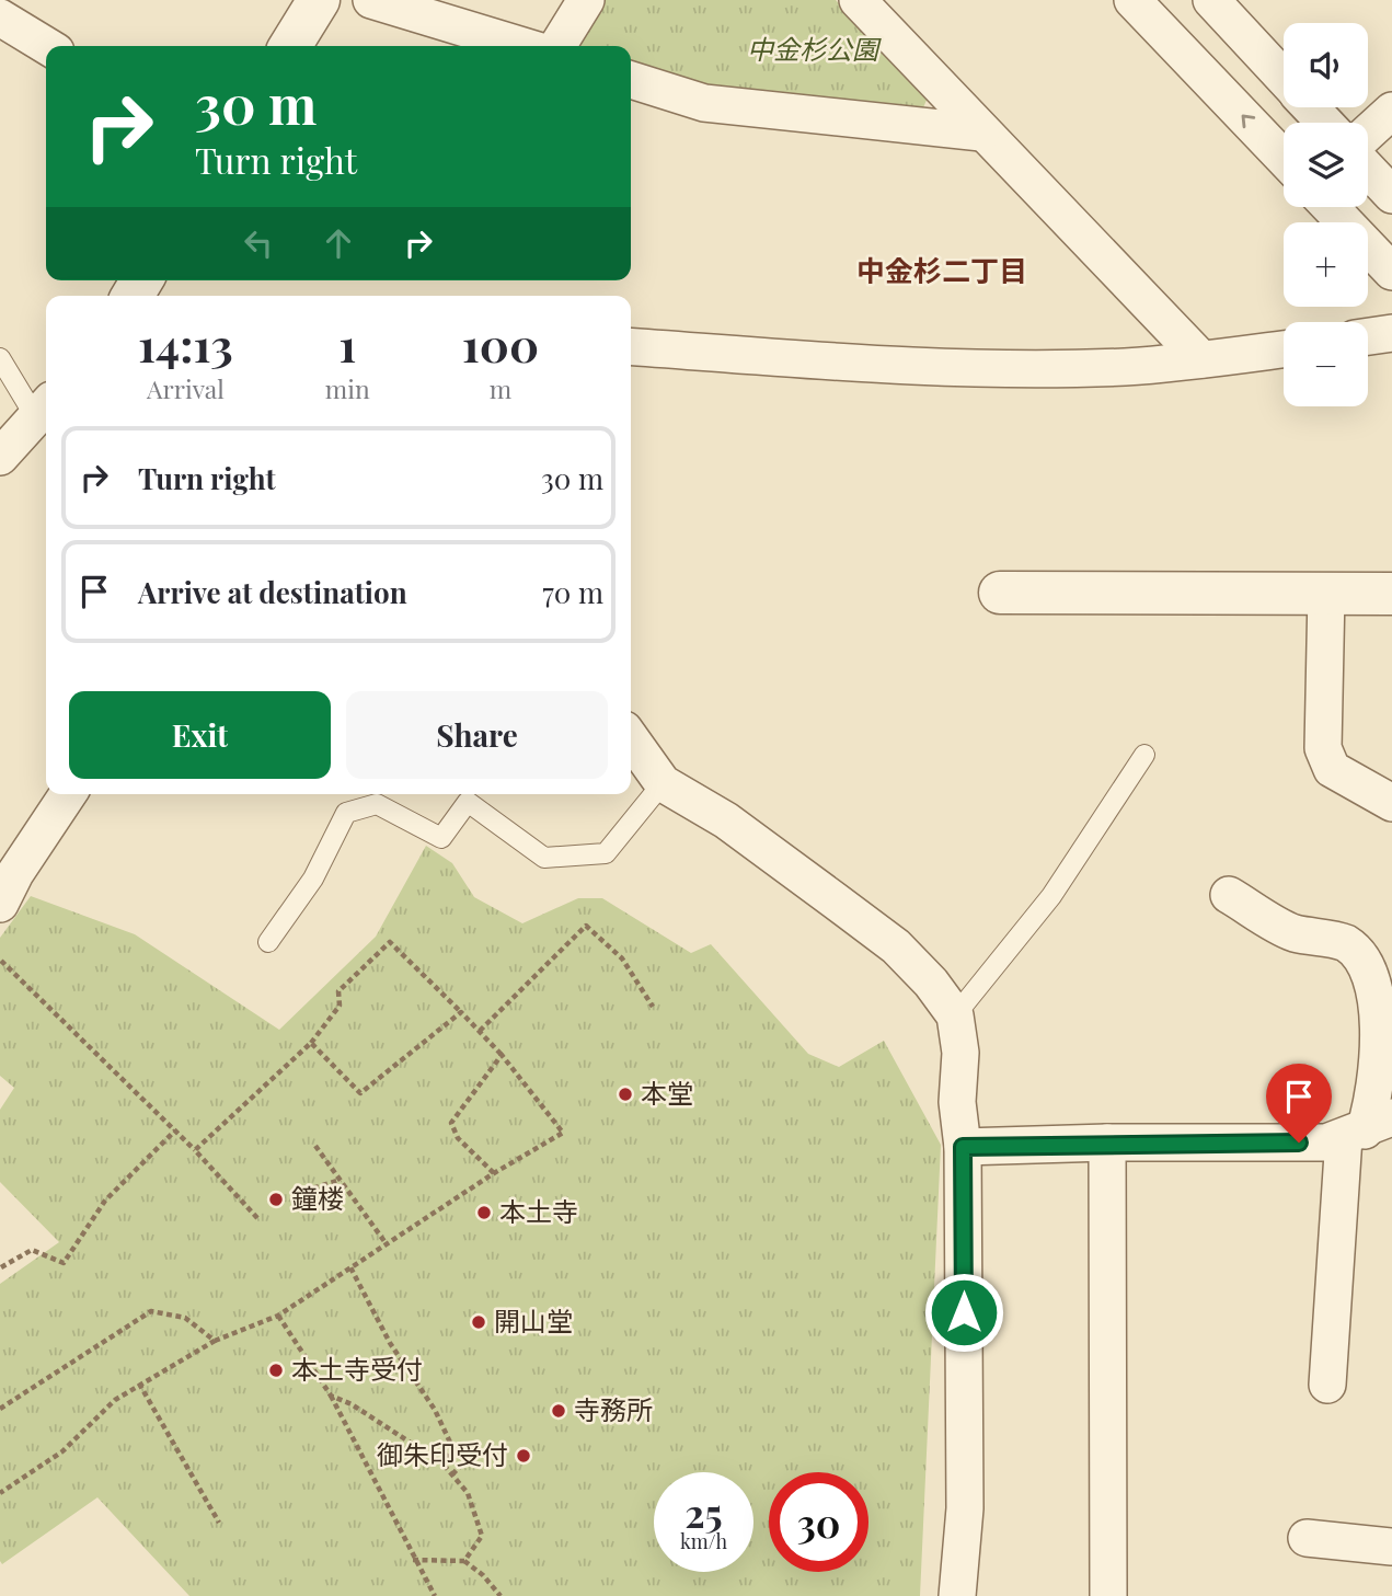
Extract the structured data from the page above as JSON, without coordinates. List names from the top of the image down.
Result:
{
  "districts": ["中金杉二丁目"],
  "parks": ["中金杉公園"],
  "places": [
    "本堂",
    "鐘楼",
    "本土寺",
    "開山堂",
    "本土寺受付",
    "寺務所",
    "御朱印受付"
  ],
  "page": {
    "map_buttons": ["+", "−"],
    "turn": ["30 m", "Turn right"],
    "eta": [
      "14:13",
      "Arrival",
      "1",
      "min",
      "100",
      "m"
    ],
    "list": [
      {
        "name": "Turn right",
        "value": "30 m"
      },
      {
        "name": "Arrive at destination",
        "value": "70 m"
      }
    ],
    "buttons": ["Exit", "Share"],
    "speed": "25 km/h",
    "limit": "30"
  }
}
